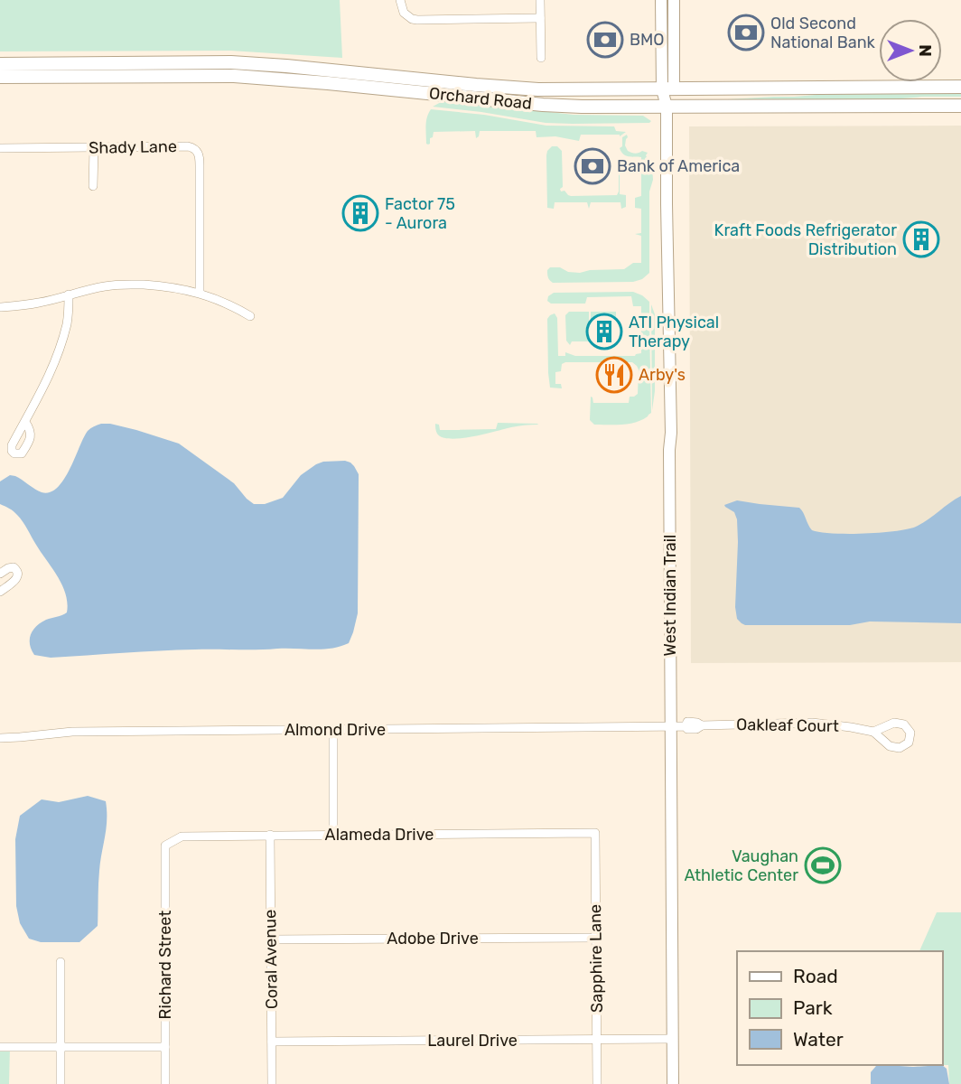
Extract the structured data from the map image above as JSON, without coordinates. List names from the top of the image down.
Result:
{
  "streets": {
    "main road": ["Orchard Road", "West Indian Trail"],
    "street": [
      "Shady Lane",
      "Oakleaf Court",
      "Almond Drive",
      "Alameda Drive",
      "Adobe Drive",
      "Sapphire Lane",
      "Coral Avenue",
      "Richard Street",
      "Laurel Drive"
    ]
  },
  "crossings": [
    ["Orchard Road", "West Indian Trail"],
    ["West Indian Trail", "Oakleaf Court"],
    ["West Indian Trail", "Almond Drive"],
    ["West Indian Trail", "Laurel Drive"],
    ["Oakleaf Court", "Almond Drive"],
    ["Alameda Drive", "Sapphire Lane"],
    ["Alameda Drive", "Coral Avenue"],
    ["Alameda Drive", "Richard Street"],
    ["Adobe Drive", "Sapphire Lane"],
    ["Adobe Drive", "Coral Avenue"],
    ["Sapphire Lane", "Laurel Drive"],
    ["Coral Avenue", "Laurel Drive"]
  ],
  "places": {
    "bank": ["Old Second National Bank", "BMO", "Bank of America"],
    "building": ["Factor 75 - Aurora", "Kraft Foods Refrigerator Distribution", "ATI Physical Therapy"],
    "restaurant": ["Arby's"],
    "sports": ["Vaughan Athletic Center"]
  },
  "legend": ["Road", "Park", "Water"],
  "north": "right"
}
